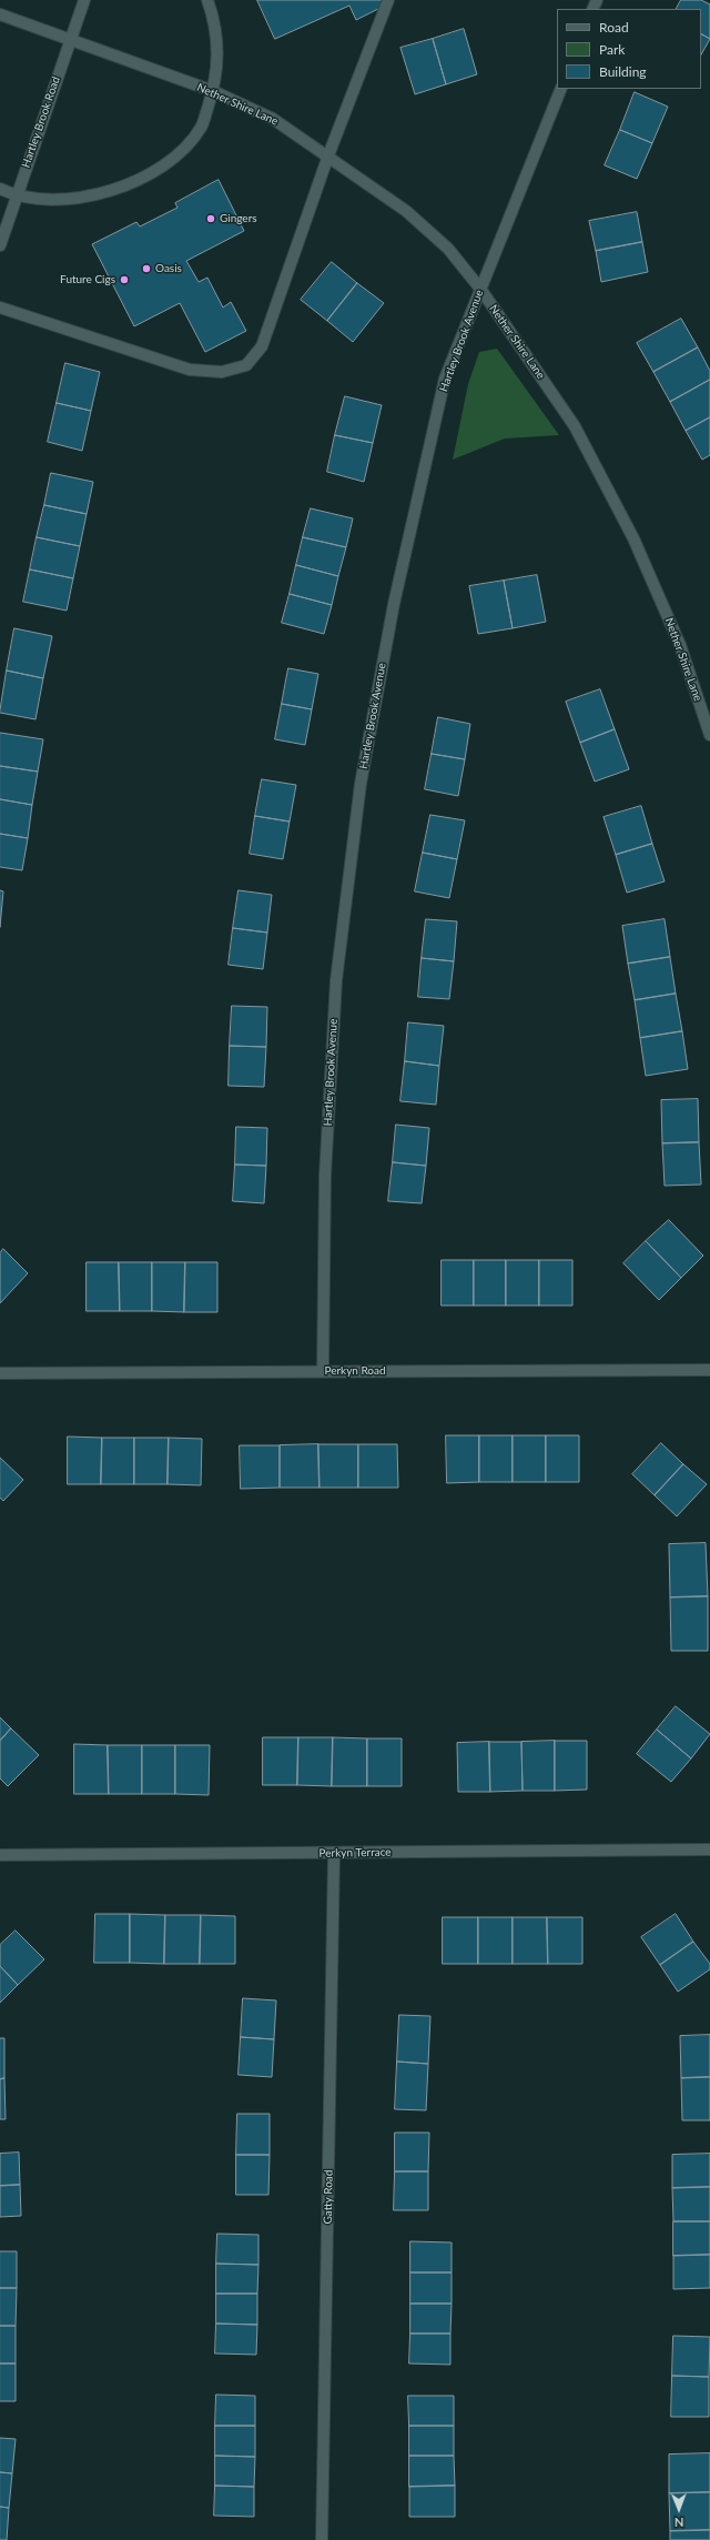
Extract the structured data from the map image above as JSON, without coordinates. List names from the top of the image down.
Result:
{
  "streets": {
    "street": [
      "Nether Shire Lane",
      "Hartley Brook Road",
      "Hartley Brook Avenue",
      "Perkyn Road",
      "Perkyn Terrace",
      "Gatty Road"
    ]
  },
  "crossings": [
    ["Nether Shire Lane", "Hartley Brook Road"],
    ["Nether Shire Lane", "Hartley Brook Avenue"],
    ["Hartley Brook Avenue", "Perkyn Road"],
    ["Perkyn Terrace", "Gatty Road"]
  ],
  "places": ["Gingers", "Oasis", "Future Cigs"],
  "legend": ["Road", "Park", "Building"],
  "north": "bottom"
}
